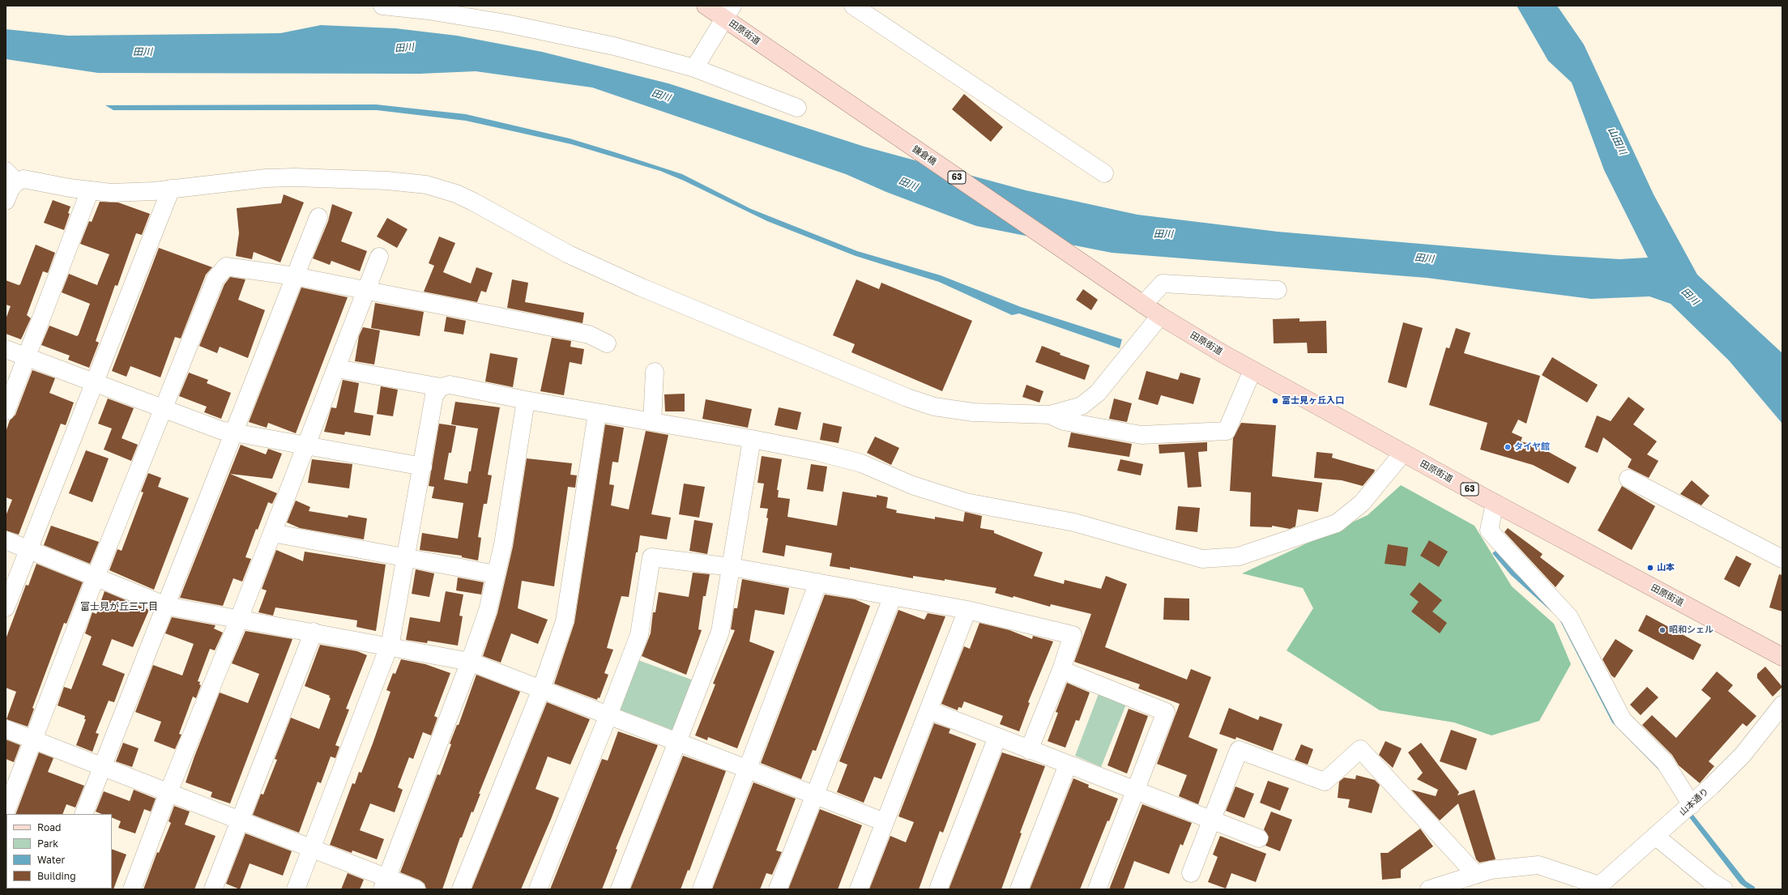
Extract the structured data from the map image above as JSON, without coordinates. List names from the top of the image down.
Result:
{
  "streets": {
    "main road": ["田原街道", "鎌倉橋", "63"],
    "street": ["山本通り"]
  },
  "crossings": [
    ["田原街道", "鎌倉橋"]
  ],
  "districts": ["富士見が丘三丁目"],
  "water": ["田川", "山田川"],
  "places": [
    "富士見ヶ丘入口",
    "タイヤ館",
    "山本",
    "昭和シェル"
  ],
  "legend": [
    "Road",
    "Park",
    "Water",
    "Building"
  ]
}
